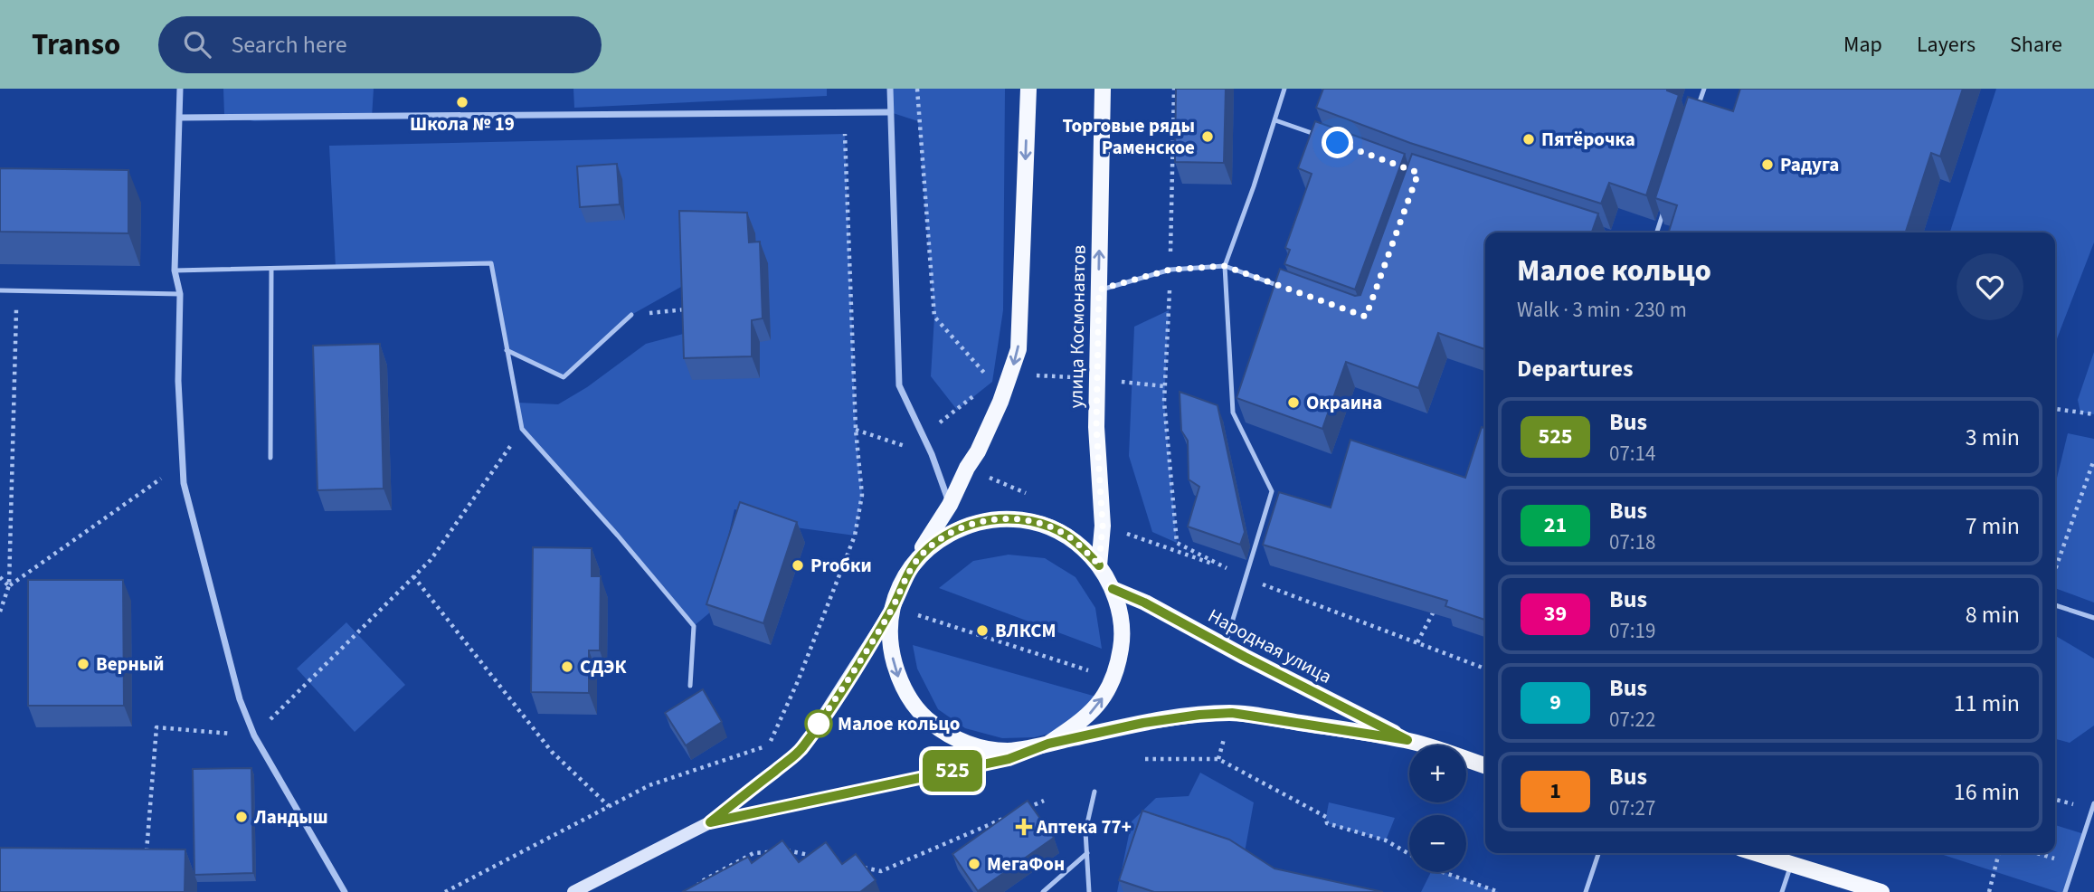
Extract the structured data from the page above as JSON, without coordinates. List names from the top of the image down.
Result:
{
  "streets": {
    "main road": ["улица Космонавтов", "Народная улица"]
  },
  "places": {
    "other": [
      "Школа № 19",
      "Торговые ряды Раменское",
      "Пятёрочка",
      "Радуга",
      "Окраина",
      "Proбки",
      "ВЛКСМ",
      "Верный",
      "СДЭК",
      "Малое кольцо",
      "Ландыш",
      "МегаФон"
    ],
    "health": ["Аптека 77+"]
  },
  "lines": ["bus line 525"],
  "page": {
    "header": "Transo",
    "search": "Search here",
    "nav": ["Map", "Layers", "Share"],
    "on_map": "525",
    "heading": [
      ["Малое кольцо", "Walk · 3 min · 230 m"],
      "Departures"
    ],
    "list": [
      {
        "mark": "525",
        "name": "Bus",
        "note": "07:14",
        "value": "3 min"
      },
      {
        "mark": "21",
        "name": "Bus",
        "note": "07:18",
        "value": "7 min"
      },
      {
        "mark": "39",
        "name": "Bus",
        "note": "07:19",
        "value": "8 min"
      },
      {
        "mark": "9",
        "name": "Bus",
        "note": "07:22",
        "value": "11 min"
      },
      {
        "mark": "1",
        "name": "Bus",
        "note": "07:27",
        "value": "16 min"
      }
    ],
    "map_buttons": ["+", "−"]
  }
}
